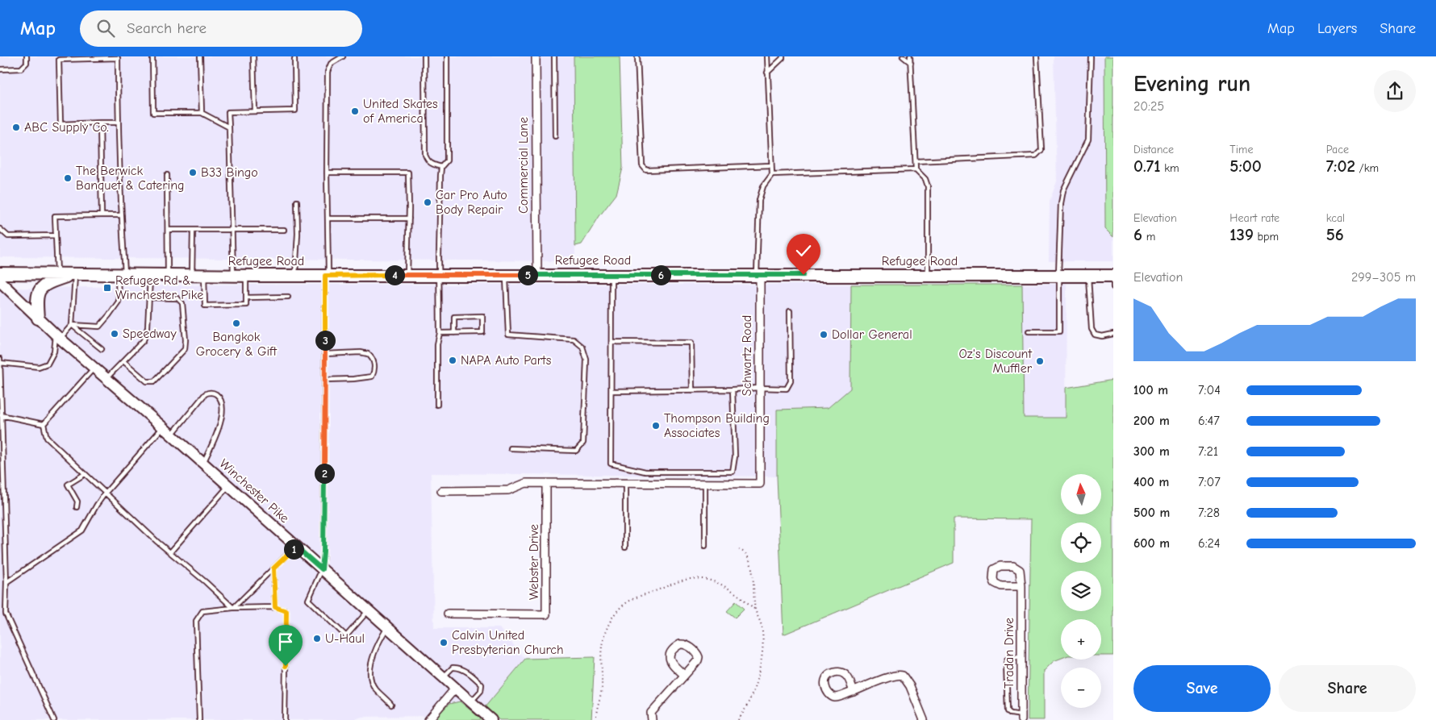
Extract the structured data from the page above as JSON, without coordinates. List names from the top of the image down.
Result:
{
  "streets": {
    "main road": ["Refugee Road", "Winchester Pike"],
    "street": [
      "Commercial Lane",
      "Schwartz Road",
      "Webster Drive",
      "Tradan Drive"
    ]
  },
  "crossings": [
    ["Commercial Lane", "Refugee Road"],
    ["Refugee Road", "Schwartz Road"]
  ],
  "places": {
    "other": [
      "United Skates of America",
      "ABC Supply Co.",
      "B33 Bingo",
      "The Berwick Banquet & Catering",
      "Car Pro Auto Body Repair",
      "Bangkok Grocery & Gift",
      "Speedway",
      "Dollar General",
      "NAPA Auto Parts",
      "Oz's Discount Muffler",
      "Thompson Building Associates",
      "U-Haul",
      "Calvin United Presbyterian Church"
    ],
    "transit": ["Refugee Rd & Winchester Pike"]
  },
  "north": "top",
  "page": {
    "header": "Map",
    "search": "Search here",
    "nav": ["Map", "Layers", "Share"],
    "heading": ["Evening run", "20:25"],
    "stats": [
      ["Distance", "0.71 km"],
      ["Time", "5:00"],
      ["Pace", "7:02 /km"],
      ["Elevation", "6 m"],
      ["Heart rate", "139 bpm"],
      ["kcal", "56"]
    ],
    "chart": ["Elevation", "299–305 m"],
    "pins": [
      "4",
      "5",
      "6",
      "3",
      "2",
      "1"
    ],
    "list": [
      {
        "name": "100 m",
        "note": "7:04"
      },
      {
        "name": "200 m",
        "note": "6:47"
      },
      {
        "name": "300 m",
        "note": "7:21"
      },
      {
        "name": "400 m",
        "note": "7:07"
      },
      {
        "name": "500 m",
        "note": "7:28"
      },
      {
        "name": "600 m",
        "note": "6:24"
      }
    ],
    "map_buttons": ["+", "−"],
    "buttons": ["Save", "Share"]
  }
}
